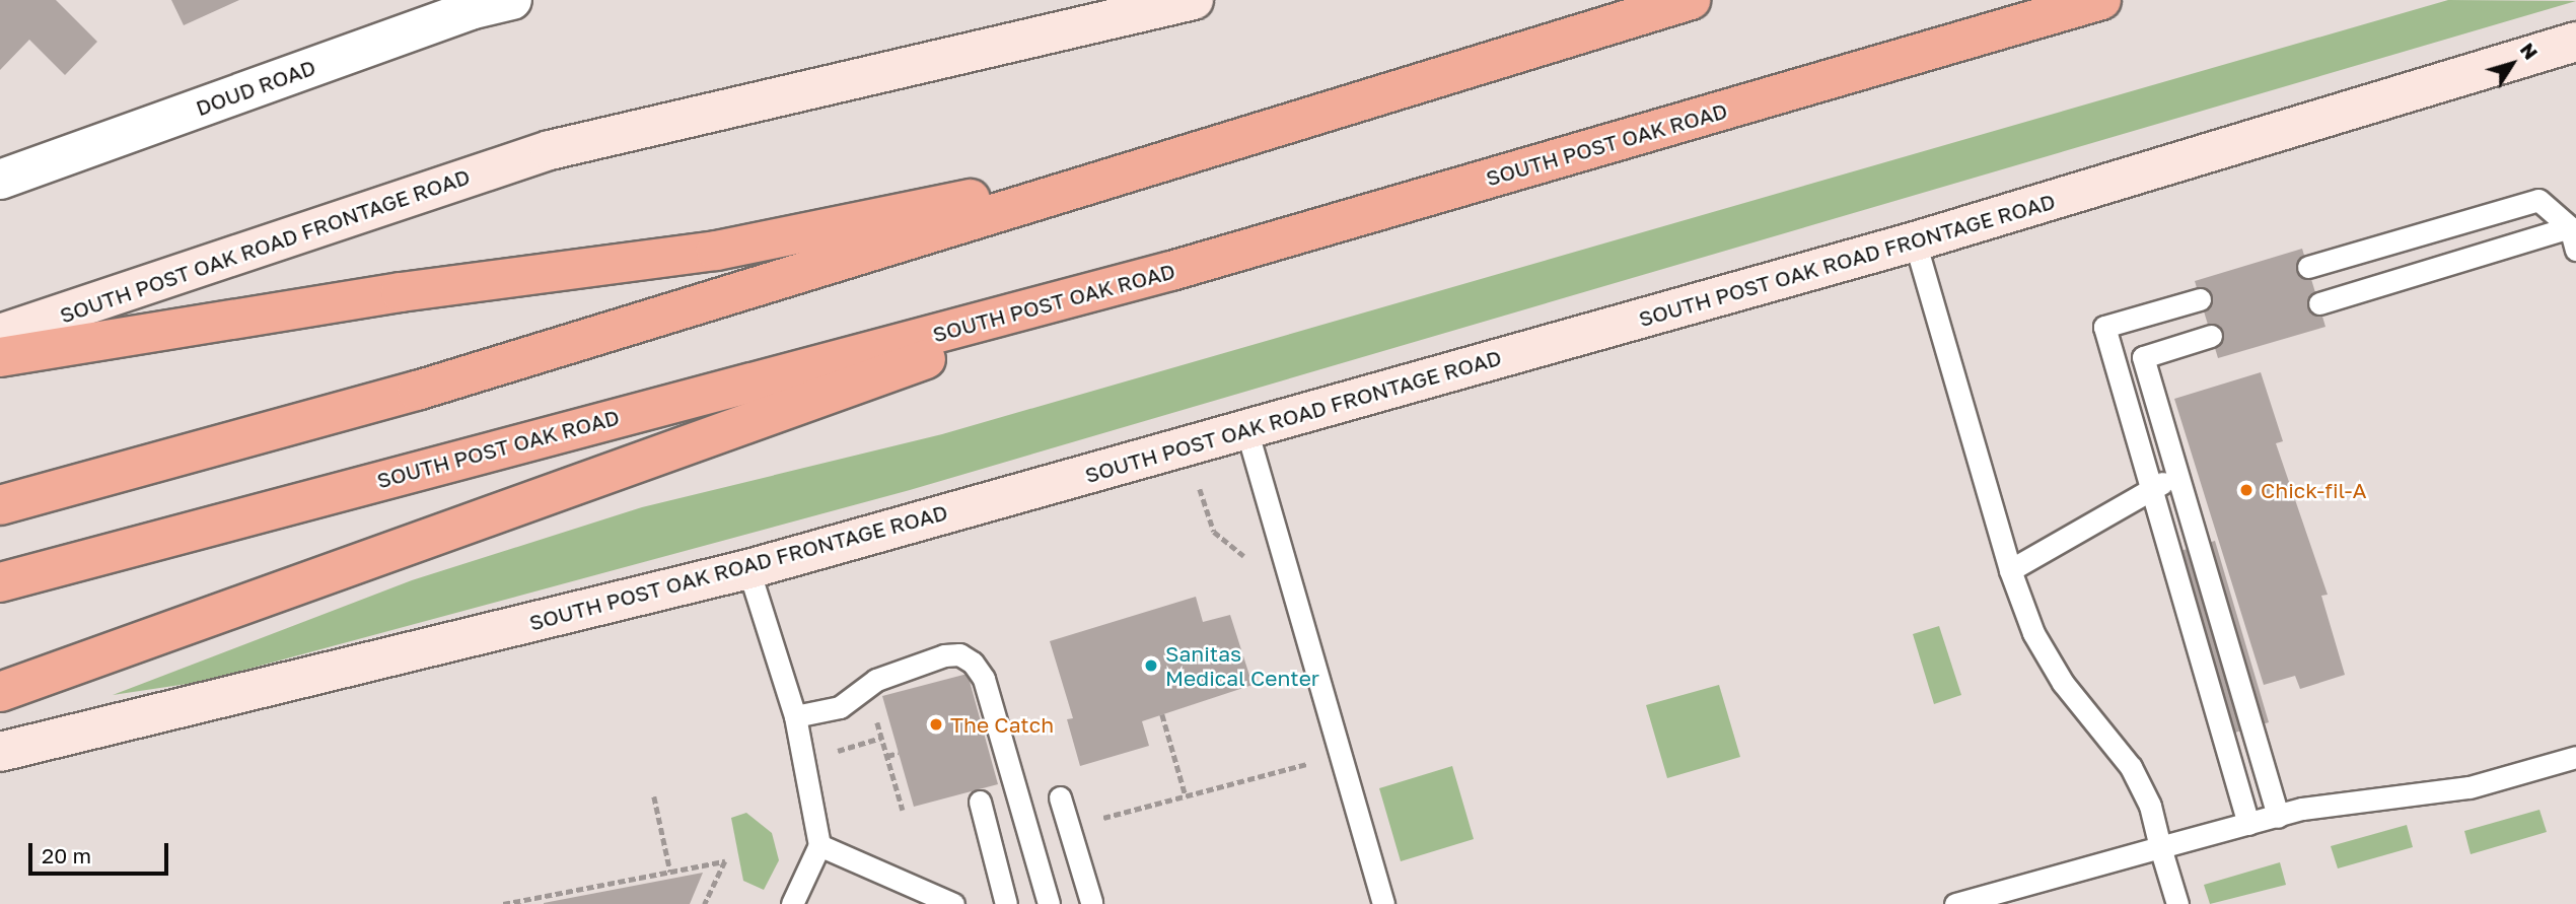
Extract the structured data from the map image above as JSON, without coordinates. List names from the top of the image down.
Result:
{
  "streets": {
    "highway": ["SOUTH POST OAK ROAD"],
    "main road": ["SOUTH POST OAK ROAD FRONTAGE ROAD"],
    "street": ["DOUD ROAD"]
  },
  "places": ["Chick-fil-A", "Sanitas Medical Center", "The Catch"],
  "scale_bar": "20 m",
  "north": "top right"
}
